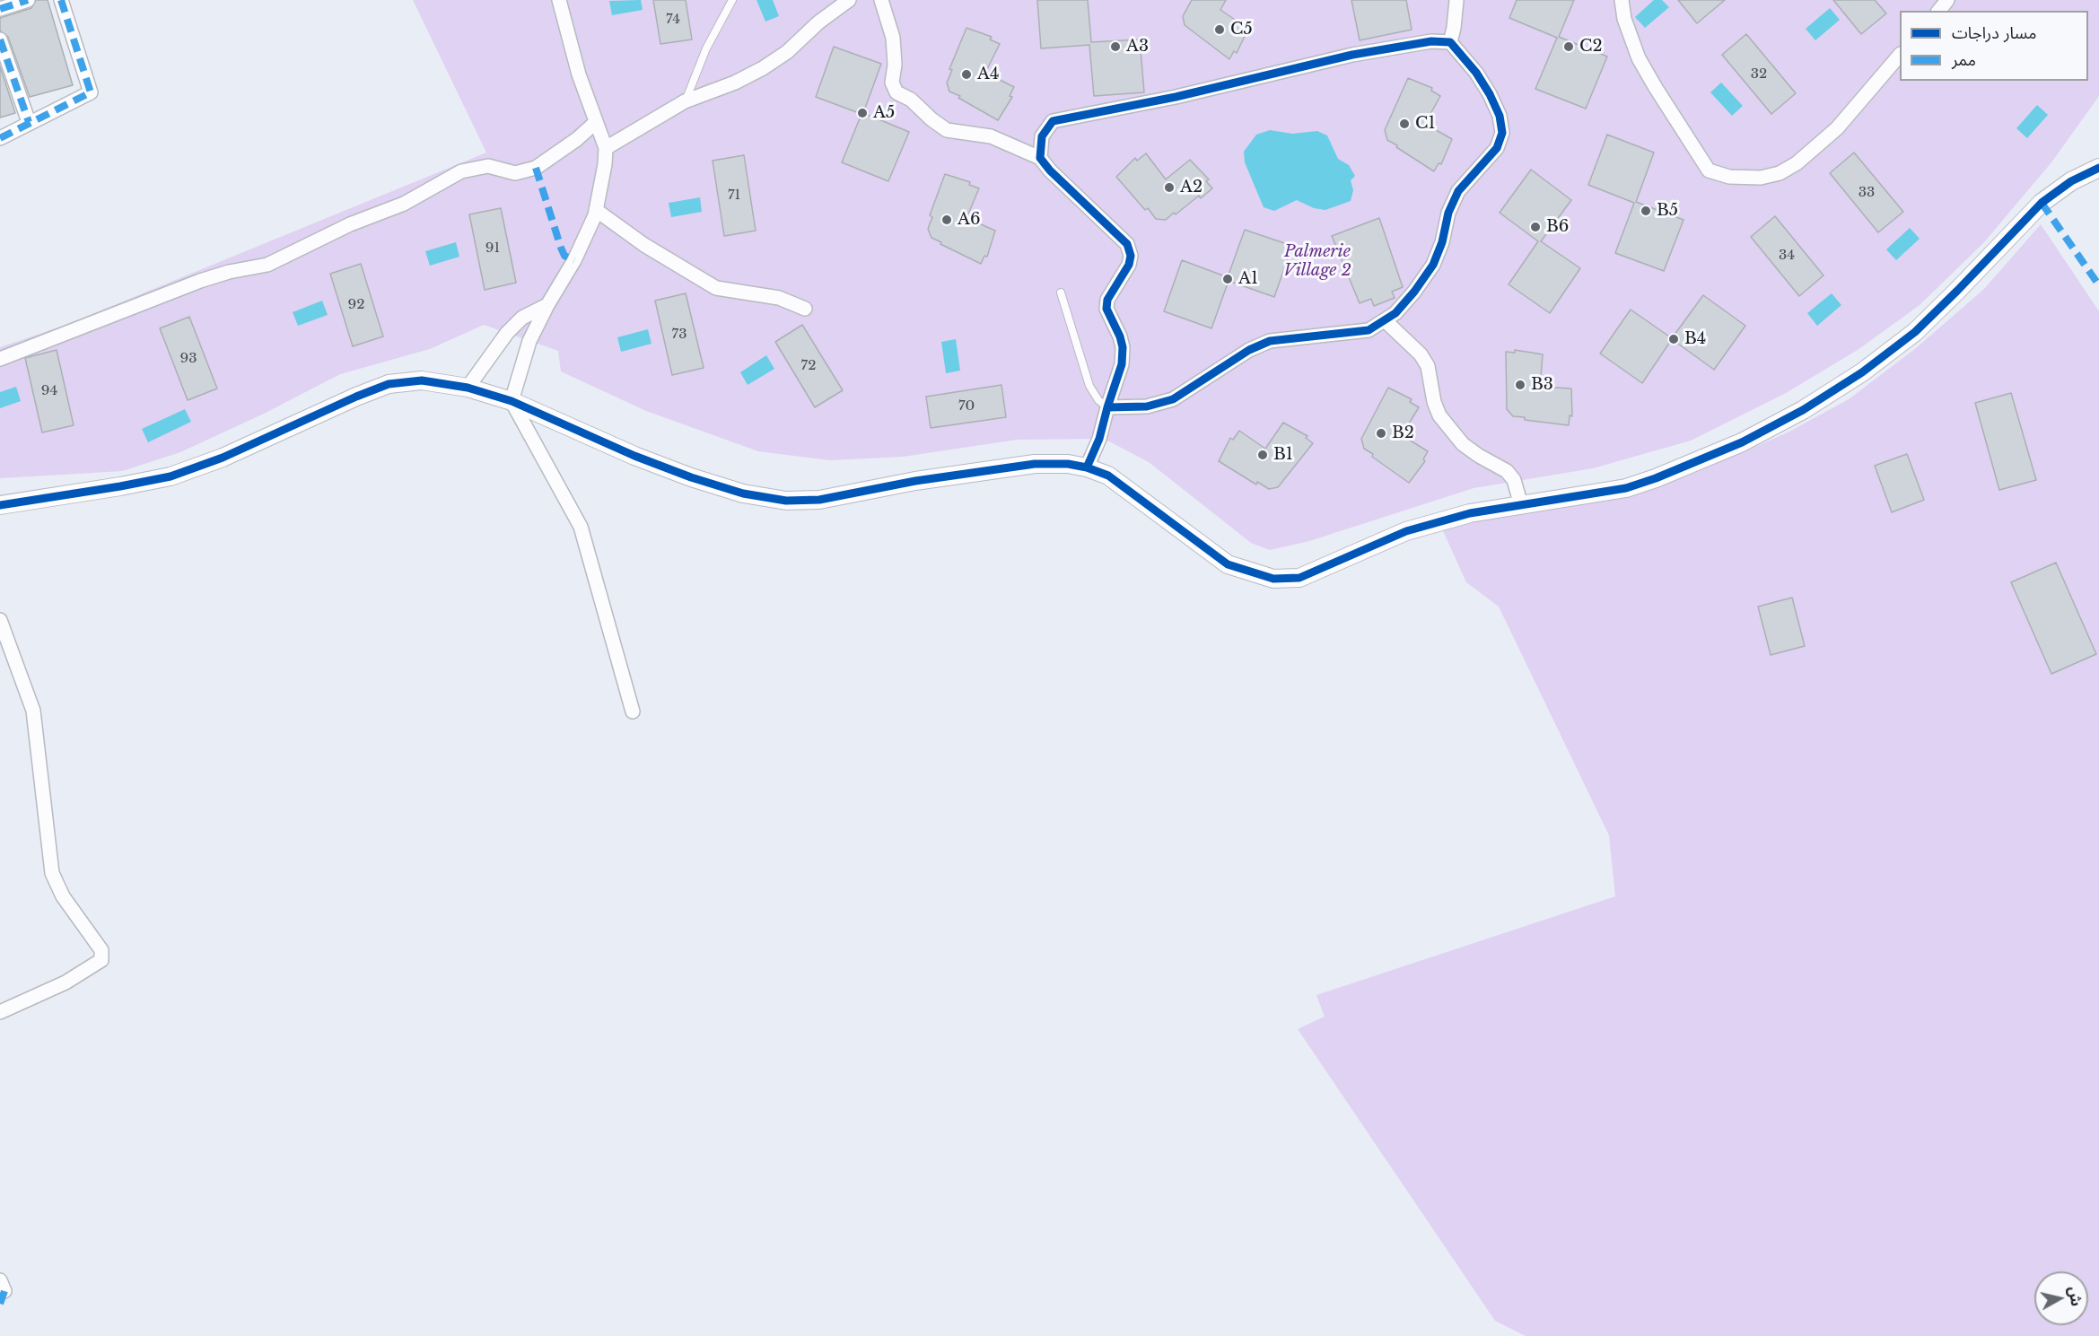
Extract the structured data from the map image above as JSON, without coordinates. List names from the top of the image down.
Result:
{
  "parks": ["Palmerie Village 2"],
  "places": [
    "C5",
    "A3",
    "C2",
    "A4",
    "A5",
    "C1",
    "A2",
    "B5",
    "A6",
    "B6",
    "A1",
    "B4",
    "B3",
    "B2",
    "B1"
  ],
  "house_numbers": [
    "74",
    "32",
    "33",
    "71",
    "91",
    "34",
    "92",
    "73",
    "93",
    "72",
    "94",
    "70"
  ],
  "legend": ["مسار دراجات", "ممر"],
  "north": "right"
}
